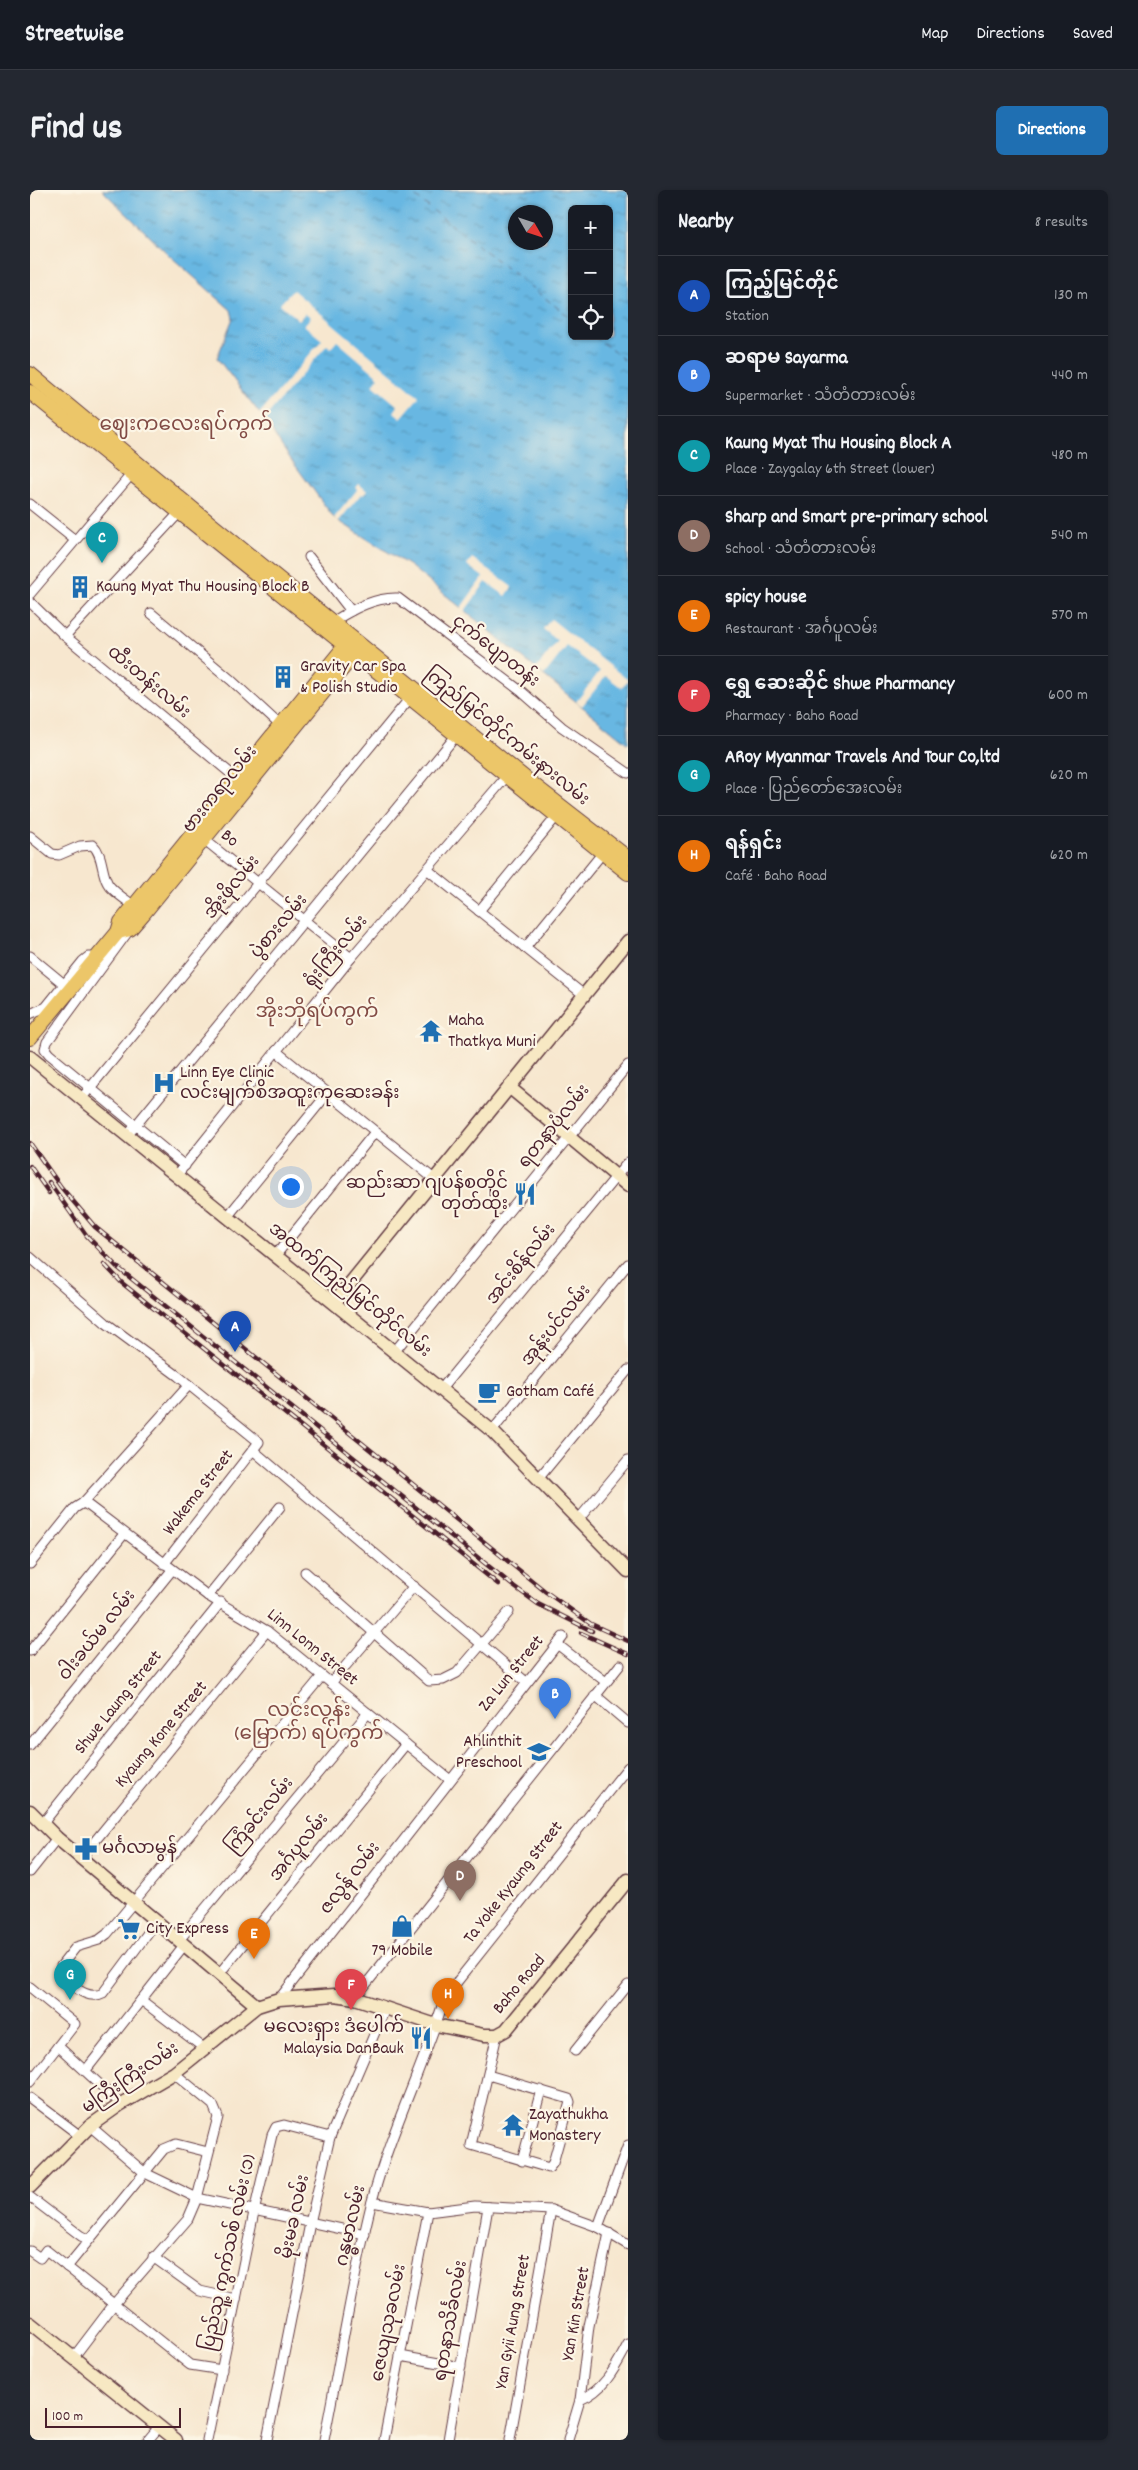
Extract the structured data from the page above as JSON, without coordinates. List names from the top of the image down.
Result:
{
  "streets": {
    "main road": [
      "ကြည်မြင်တိုင်ကမ်းနားလမ်း",
      "ဗားကရာလမ်း",
      "အထက်ကြည်မြင်တိုင်လမ်း",
      "Baho Road",
      "မကြီးကြီးလမ်း"
    ],
    "street": [
      "ငှက်ပျောတန်း",
      "ထီးတန်းလမ်း",
      "Bo",
      "အိုးဖိုလမ်း",
      "ပွဲစားလမ်း",
      "ရုံးကြီးလမ်း",
      "ရတနာပုံလမ်း",
      "အင်းစိန်လမ်း",
      "အုန်းပင်လမ်း",
      "Wakema Street",
      "ဝါးခယ်မ လမ်း",
      "Linn Lonn Street",
      "Za Lun Street",
      "Shwe Laung Street",
      "Kyaung Kone Street",
      "ကြံခင်းလမ်း",
      "အင်္ဂပူလမ်း",
      "ဇလွန် လမ်း",
      "Ta Yoke Kyaung Street",
      "မိုးမခ လမ်း",
      "ဂန္ဓမာလမ်း",
      "ပြည်သူ့ ကွက်သစ် လမ်း (၁)",
      "Yan Kin Street",
      "ရတနာသိင်္ခလမ်း",
      "Yan Gyii Aung Street",
      "ဇေယျသုခလမ်း"
    ]
  },
  "crossings": [
    ["ငှက်ပျောတန်း", "ကြည်မြင်တိုင်ကမ်းနားလမ်း"],
    ["ထီးတန်းလမ်း", "ဗားကရာလမ်း"],
    ["ကြည်မြင်တိုင်ကမ်းနားလမ်း", "ဗားကရာလမ်း"],
    ["ကြည်မြင်တိုင်ကမ်းနားလမ်း", "ပွဲစားလမ်း"],
    ["ဗားကရာလမ်း", "Bo"],
    ["Bo", "အိုးဖိုလမ်း"],
    ["Bo", "ပွဲစားလမ်း"],
    ["Bo", "ရုံးကြီးလမ်း"],
    ["အိုးဖိုလမ်း", "အထက်ကြည်မြင်တိုင်လမ်း"],
    ["ပွဲစားလမ်း", "အထက်ကြည်မြင်တိုင်လမ်း"],
    ["ရုံးကြီးလမ်း", "အထက်ကြည်မြင်တိုင်လမ်း"],
    ["ရတနာပုံလမ်း", "အထက်ကြည်မြင်တိုင်လမ်း"],
    ["အင်းစိန်လမ်း", "အထက်ကြည်မြင်တိုင်လမ်း"],
    ["အထက်ကြည်မြင်တိုင်လမ်း", "အုန်းပင်လမ်း"],
    ["Wakema Street", "ဝါးခယ်မ လမ်း"],
    ["Wakema Street", "Linn Lonn Street"],
    ["ဝါးခယ်မ လမ်း", "Linn Lonn Street"],
    ["Linn Lonn Street", "Za Lun Street"],
    ["Linn Lonn Street", "Shwe Laung Street"],
    ["Linn Lonn Street", "Kyaung Kone Street"],
    ["Linn Lonn Street", "ကြံခင်းလမ်း"],
    ["Linn Lonn Street", "အင်္ဂပူလမ်း"],
    ["Linn Lonn Street", "ဇလွန် လမ်း"],
    ["Za Lun Street", "ဇလွန် လမ်း"],
    ["ဇလွန် လမ်း", "Baho Road"],
    ["Ta Yoke Kyaung Street", "Baho Road"],
    ["Ta Yoke Kyaung Street", "ဂန္ဓမာလမ်း"],
    ["Baho Road", "မကြီးကြီးလမ်း"],
    ["Baho Road", "မိုးမခ လမ်း"],
    ["Baho Road", "ဂန္ဓမာလမ်း"],
    ["မိုးမခ လမ်း", "ပြည်သူ့ ကွက်သစ် လမ်း (၁)"]
  ],
  "districts": ["ဈေးကလေးရပ်ကွက်", "အိုးဘိုရပ်ကွက်", "လင်းလွန်း (မြောက်) ရပ်ကွက်"],
  "places": {
    "building": ["Kaung Myat Thu Housing Block B", "Gravity Car Spa & Polish Studio"],
    "temple": ["Maha Thatkya Muni", "Zayathukha Monastery"],
    "hospital": ["Linn Eye Clinic လင်းမျက်စိအထူးကုဆေးခန်း"],
    "restaurant": ["ဆည်းဆာ ဂျပန်စတိုင် တုတ်ထိုး", "မလေးရှား ဒံပေါက် Malaysia DanBauk"],
    "cafe": ["Gotham Café"],
    "school or university": ["Ahlinthit Preschool"],
    "pharmacy": ["မင်္ဂလာမွန်"],
    "shop": ["79 Mobile"],
    "supermarket": ["City Express"]
  },
  "scale_bar": "100 m",
  "north": "bottom right",
  "page": {
    "header": "Streetwise",
    "nav": ["Map", "Directions", "Saved"],
    "title": "Find us",
    "buttons": "Directions",
    "heading": ["Nearby", "8 results"],
    "map_buttons": ["+", "−"],
    "list": [
      {
        "mark": "A",
        "name": "ကြည့်မြင်တိုင်",
        "note": "Station",
        "value": "130 m"
      },
      {
        "mark": "B",
        "name": "ဆရာမ Sayarma",
        "note": "Supermarket · သံတံတားလမ်း",
        "value": "440 m"
      },
      {
        "mark": "C",
        "name": "Kaung Myat Thu Housing Block A",
        "note": "Place · Zaygalay 6th Street (lower)",
        "value": "480 m"
      },
      {
        "mark": "D",
        "name": "Sharp and Smart pre-primary school",
        "note": "School · သံတံတားလမ်း",
        "value": "540 m"
      },
      {
        "mark": "E",
        "name": "spicy house",
        "note": "Restaurant · အင်္ဂပူလမ်း",
        "value": "570 m"
      },
      {
        "mark": "F",
        "name": "ရွှေ ဆေးဆိုင် Shwe Pharmancy",
        "note": "Pharmacy · Baho Road",
        "value": "600 m"
      },
      {
        "mark": "G",
        "name": "ARoy Myanmar Travels And Tour Co,ltd",
        "note": "Place · ပြည်တော်အေးလမ်း",
        "value": "620 m"
      },
      {
        "mark": "H",
        "name": "ရန်ရှင်း",
        "note": "Café · Baho Road",
        "value": "620 m"
      }
    ],
    "pins": [
      "C",
      "A",
      "B",
      "D",
      "E",
      "G",
      "F",
      "H"
    ],
    "scale": "100 m"
  }
}
